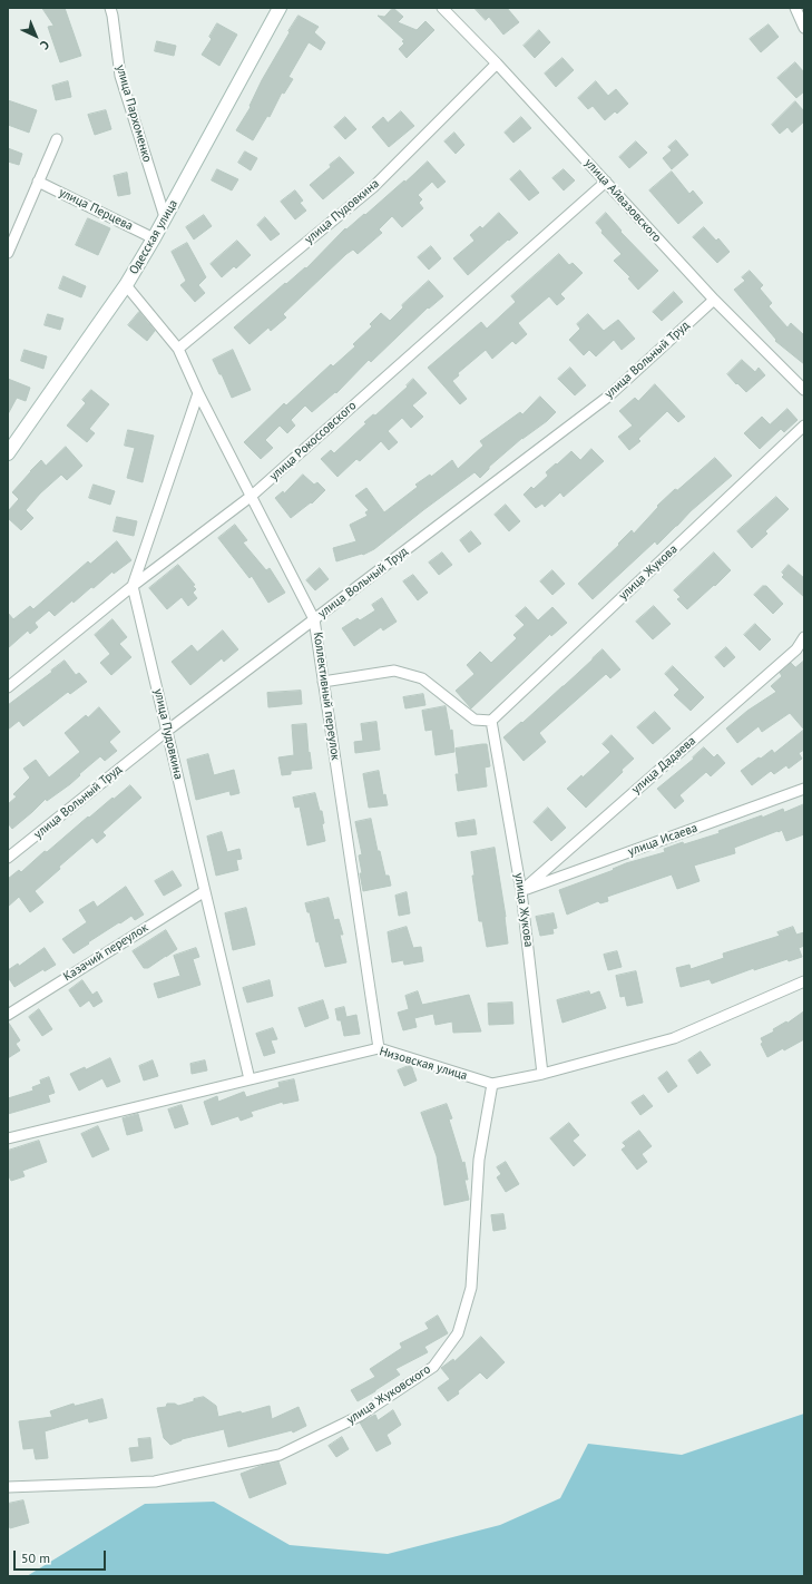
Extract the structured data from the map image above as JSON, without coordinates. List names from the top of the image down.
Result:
{
  "streets": {
    "main road": ["Одесская улица"],
    "street": [
      "улица Пархоменко",
      "улица Айвазовского",
      "улица Перцева",
      "улица Пудовкина",
      "улица Вольный Труд",
      "улица Рокоссовского",
      "улица Жукова",
      "Коллективный переулок",
      "улица Дадаева",
      "улица Исаева",
      "Казачий переулок",
      "Низовская улица",
      "улица Жуковского"
    ]
  },
  "crossings": [
    ["улица Пархоменко", "Одесская улица"],
    ["улица Айвазовского", "улица Пудовкина"],
    ["улица Айвазовского", "улица Вольный Труд"],
    ["улица Айвазовского", "улица Рокоссовского"],
    ["улица Перцева", "Одесская улица"],
    ["улица Пудовкина", "улица Вольный Труд"],
    ["улица Пудовкина", "улица Рокоссовского"],
    ["улица Пудовкина", "Коллективный переулок"],
    ["улица Пудовкина", "Казачий переулок"],
    ["улица Пудовкина", "Низовская улица"],
    ["Одесская улица", "Коллективный переулок"],
    ["улица Вольный Труд", "Коллективный переулок"],
    ["улица Рокоссовского", "Коллективный переулок"],
    ["улица Жукова", "улица Дадаева"],
    ["улица Жукова", "улица Исаева"],
    ["Коллективный переулок", "Низовская улица"],
    ["улица Дадаева", "улица Исаева"],
    ["Низовская улица", "улица Жуковского"]
  ],
  "scale_bar": "50 m",
  "north": "bottom right"
}
